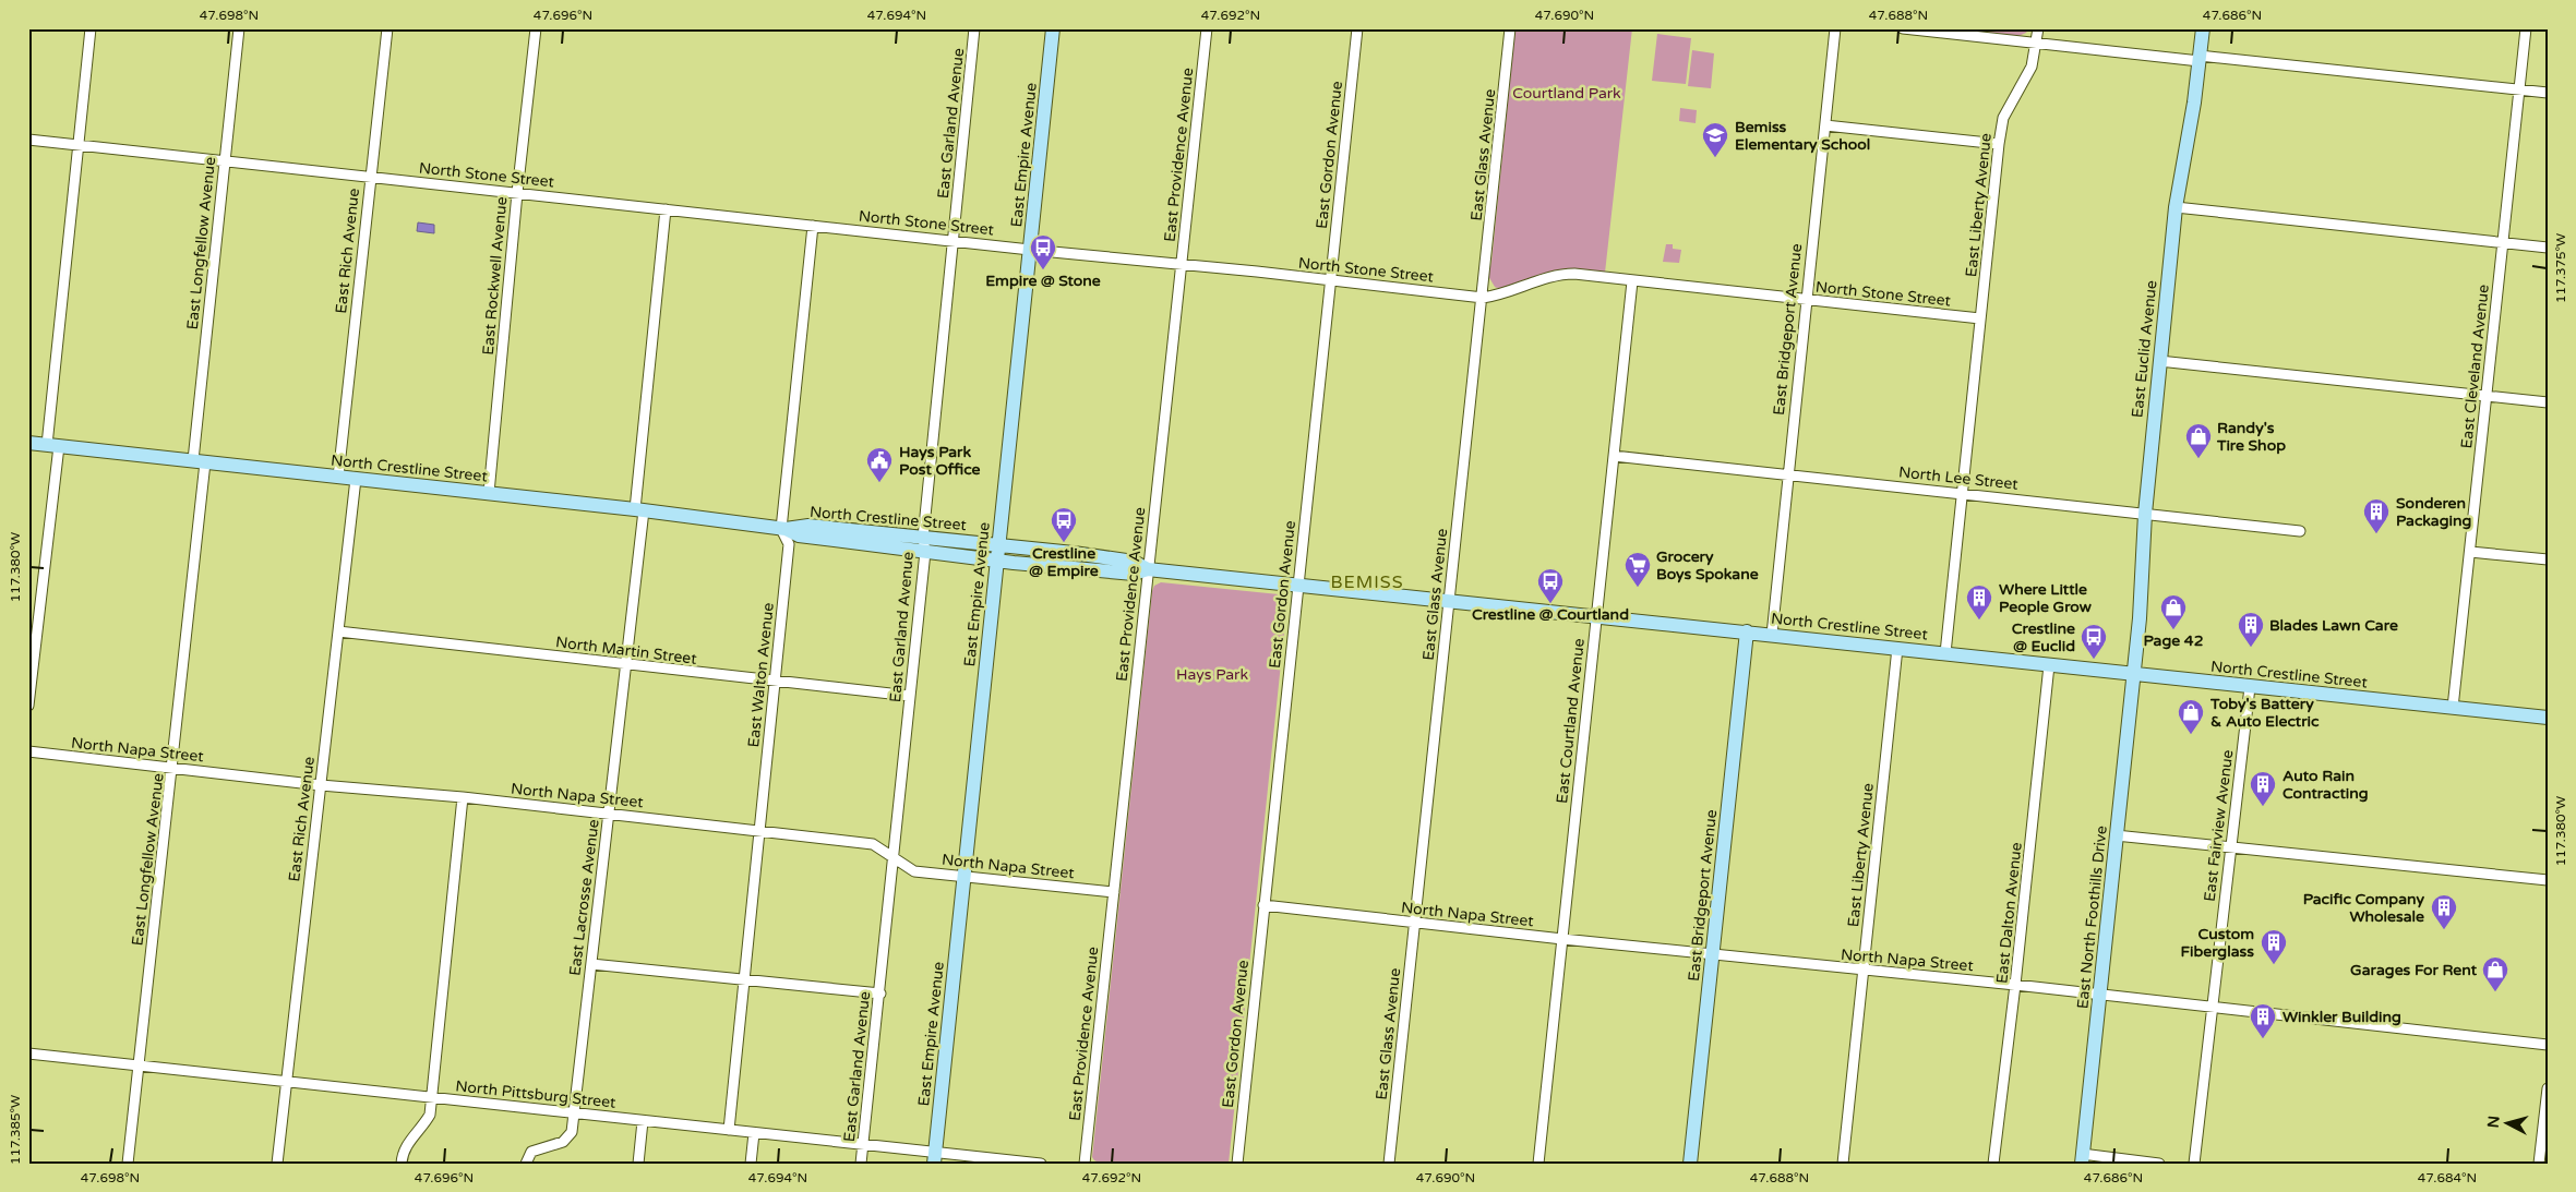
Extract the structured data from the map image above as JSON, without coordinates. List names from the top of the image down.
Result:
{
  "streets": {
    "main road": [
      "East Empire Avenue",
      "East Bridgeport Avenue",
      "East Euclid Avenue",
      "North Crestline Street",
      "East North Foothills Drive"
    ],
    "street": [
      "East Garland Avenue",
      "East Providence Avenue",
      "East Gordon Avenue",
      "East Glass Avenue",
      "North Stone Street",
      "East Liberty Avenue",
      "East Longfellow Avenue",
      "East Rich Avenue",
      "East Rockwell Avenue",
      "East Cleveland Avenue",
      "North Lee Street",
      "North Martin Street",
      "East Walton Avenue",
      "East Courtland Avenue",
      "North Napa Street",
      "East Fairview Avenue",
      "East Lacrosse Avenue",
      "East Dalton Avenue",
      "North Pittsburg Street"
    ]
  },
  "crossings": [
    ["East Garland Avenue", "North Stone Street"],
    ["East Garland Avenue", "North Crestline Street"],
    ["East Garland Avenue", "North Martin Street"],
    ["East Garland Avenue", "North Napa Street"],
    ["East Garland Avenue", "North Pittsburg Street"],
    ["East Empire Avenue", "North Stone Street"],
    ["East Empire Avenue", "North Crestline Street"],
    ["East Empire Avenue", "North Napa Street"],
    ["East Empire Avenue", "North Pittsburg Street"],
    ["East Providence Avenue", "North Stone Street"],
    ["East Providence Avenue", "North Crestline Street"],
    ["East Providence Avenue", "North Napa Street"],
    ["East Gordon Avenue", "North Stone Street"],
    ["East Gordon Avenue", "North Crestline Street"],
    ["East Gordon Avenue", "North Napa Street"],
    ["East Glass Avenue", "North Stone Street"],
    ["East Glass Avenue", "North Crestline Street"],
    ["East Glass Avenue", "North Napa Street"],
    ["North Stone Street", "East Liberty Avenue"],
    ["North Stone Street", "East Longfellow Avenue"],
    ["North Stone Street", "East Rich Avenue"],
    ["North Stone Street", "East Rockwell Avenue"],
    ["North Stone Street", "East Bridgeport Avenue"],
    ["North Stone Street", "East Walton Avenue"],
    ["North Stone Street", "East Courtland Avenue"],
    ["North Stone Street", "East Lacrosse Avenue"],
    ["East Liberty Avenue", "North Crestline Street"],
    ["East Liberty Avenue", "North Lee Street"],
    ["East Liberty Avenue", "North Napa Street"],
    ["East Longfellow Avenue", "North Crestline Street"],
    ["East Longfellow Avenue", "North Napa Street"],
    ["East Longfellow Avenue", "North Pittsburg Street"],
    ["East Rich Avenue", "North Crestline Street"],
    ["East Rich Avenue", "North Martin Street"],
    ["East Rich Avenue", "North Napa Street"],
    ["East Rich Avenue", "North Pittsburg Street"],
    ["East Rockwell Avenue", "North Crestline Street"],
    ["East Bridgeport Avenue", "North Crestline Street"],
    ["East Bridgeport Avenue", "North Lee Street"],
    ["East Bridgeport Avenue", "North Napa Street"],
    ["East Euclid Avenue", "North Crestline Street"],
    ["East Euclid Avenue", "North Lee Street"],
    ["East Euclid Avenue", "East North Foothills Drive"],
    ["East Cleveland Avenue", "North Crestline Street"],
    ["North Crestline Street", "East Walton Avenue"],
    ["North Crestline Street", "East Courtland Avenue"],
    ["North Crestline Street", "East Fairview Avenue"],
    ["North Crestline Street", "East Lacrosse Avenue"],
    ["North Crestline Street", "East Dalton Avenue"],
    ["North Crestline Street", "East North Foothills Drive"],
    ["North Lee Street", "East Courtland Avenue"],
    ["North Martin Street", "East Walton Avenue"],
    ["North Martin Street", "East Lacrosse Avenue"],
    ["East Walton Avenue", "North Napa Street"],
    ["East Walton Avenue", "North Pittsburg Street"],
    ["East Courtland Avenue", "North Napa Street"],
    ["North Napa Street", "East Fairview Avenue"],
    ["North Napa Street", "East Lacrosse Avenue"],
    ["North Napa Street", "East Dalton Avenue"],
    ["North Napa Street", "East North Foothills Drive"],
    ["East Lacrosse Avenue", "North Pittsburg Street"]
  ],
  "districts": ["BEMISS"],
  "parks": ["Courtland Park", "Hays Park"],
  "places": {
    "school or university": ["Bemiss Elementary School"],
    "bus stop": [
      "Empire @ Stone",
      "Crestline @ Empire",
      "Crestline @ Courtland",
      "Crestline @ Euclid"
    ],
    "shop": [
      "Randy's Tire Shop",
      "Page 42",
      "Toby's Battery & Auto Electric",
      "Garages For Rent"
    ],
    "public building": ["Hays Park Post Office"],
    "building": [
      "Sonderen Packaging",
      "Where Little People Grow",
      "Blades Lawn Care",
      "Auto Rain Contracting",
      "Pacific Company Wholesale",
      "Custom Fiberglass",
      "Winkler Building"
    ],
    "supermarket": ["Grocery Boys Spokane"]
  },
  "north": "left",
  "coordinates": [
    "47.698°N",
    "47.696°N",
    "47.694°N",
    "47.692°N",
    "47.690°N",
    "47.688°N",
    "47.686°N",
    "117.375°W",
    "117.380°W",
    "117.385°W",
    "47.684°N"
  ]
}
